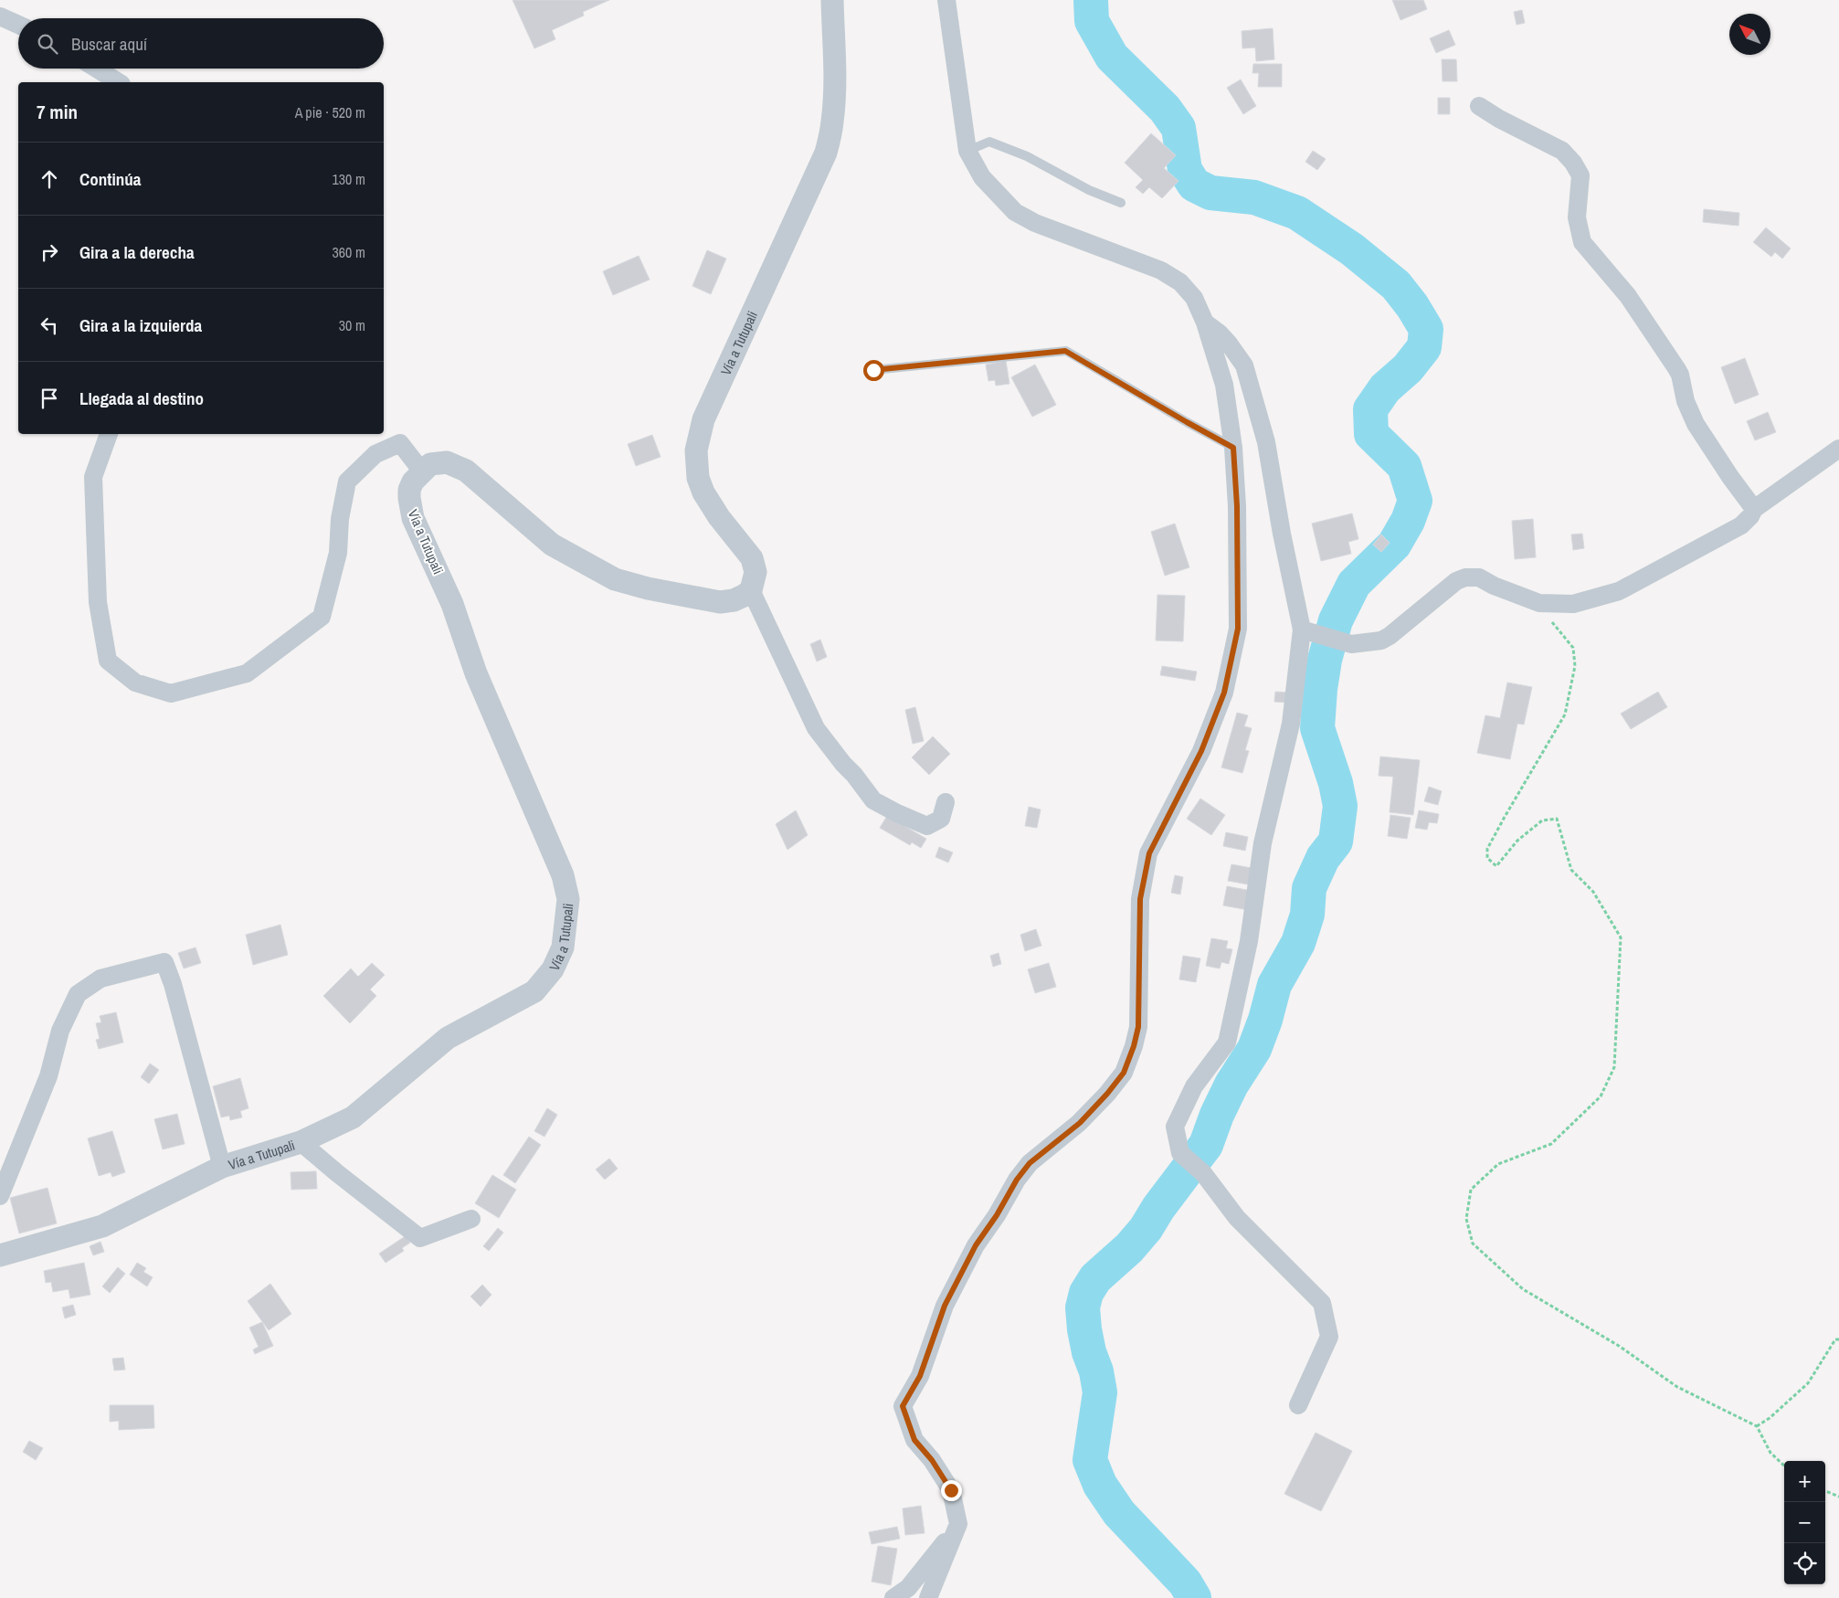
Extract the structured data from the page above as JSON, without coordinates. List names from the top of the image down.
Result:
{
  "streets": {
    "street": ["Vía a Tutupali"]
  },
  "north": "top left",
  "page": {
    "search": "Buscar aquí",
    "heading": ["7 min", "A pie · 520 m"],
    "list": [
      ["Continúa", "130 m"],
      ["Gira a la derecha", "360 m"],
      ["Gira a la izquierda", "30 m"],
      "Llegada al destino"
    ],
    "map_buttons": ["+", "−"]
  }
}
